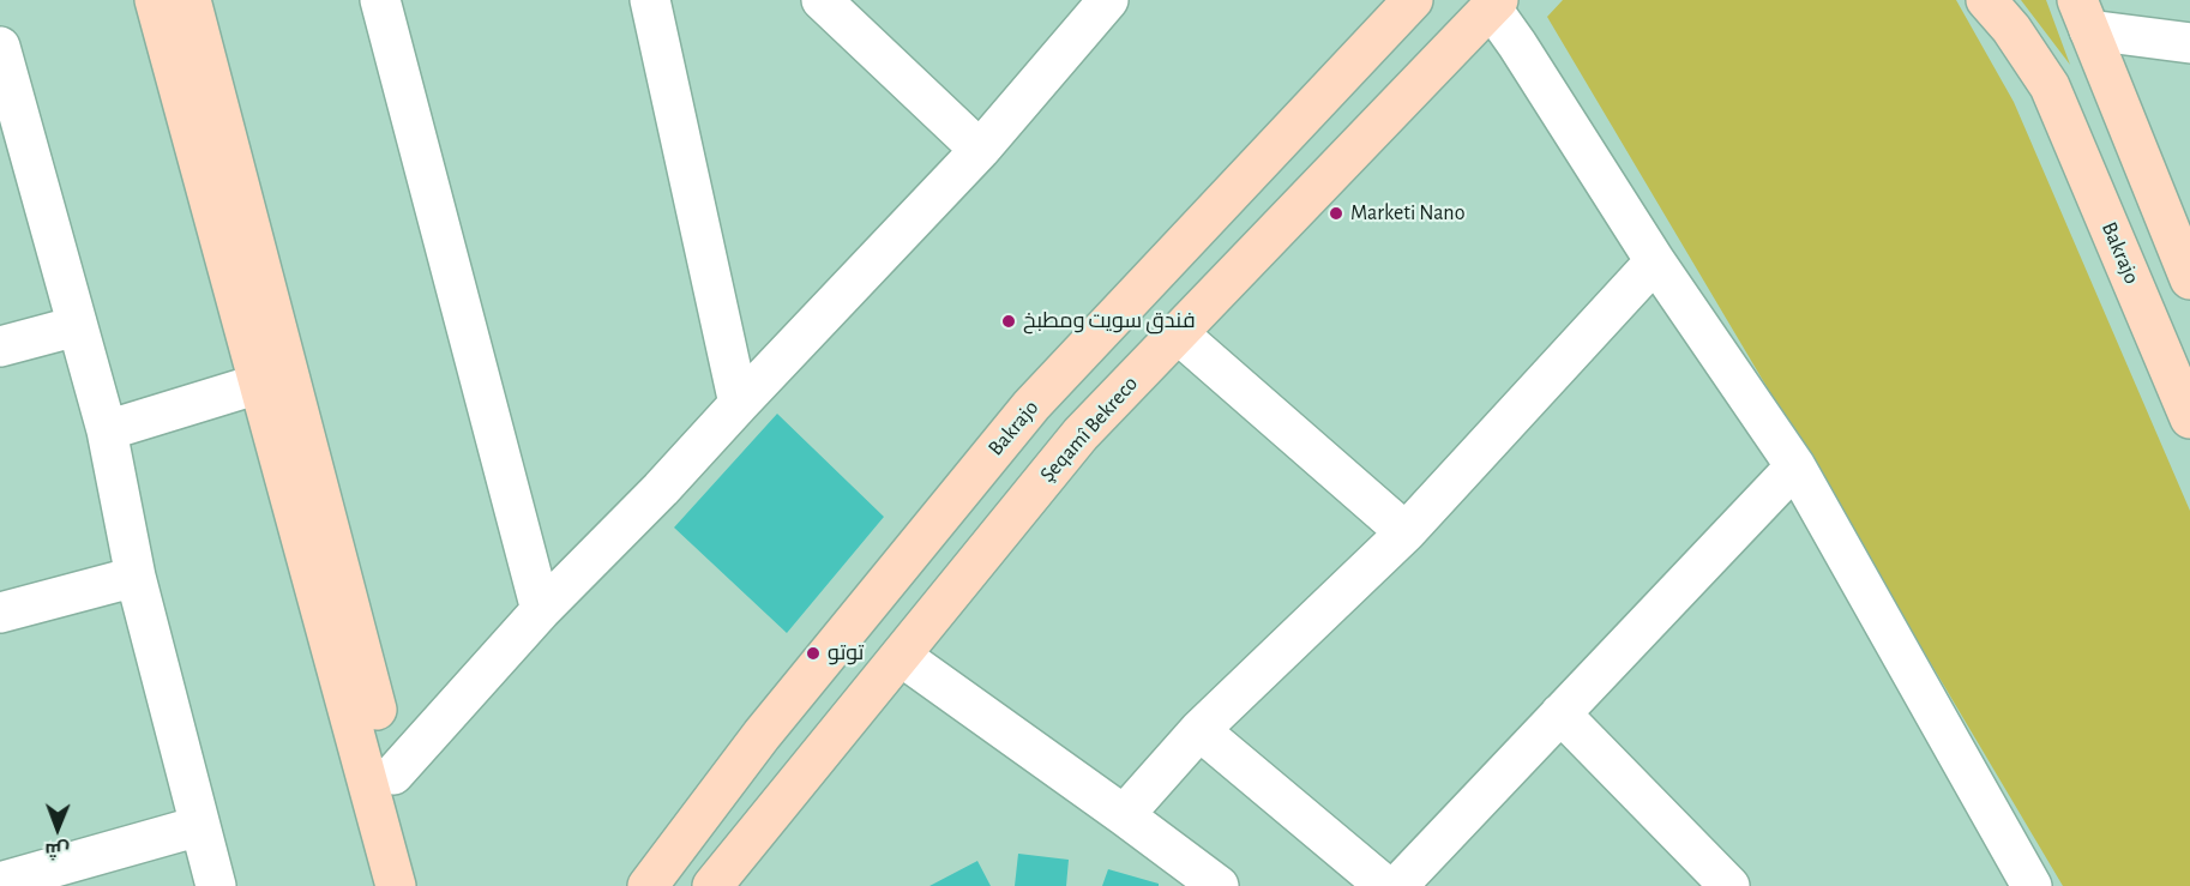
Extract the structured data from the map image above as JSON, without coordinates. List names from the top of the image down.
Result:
{
  "streets": {
    "main road": ["Bakrajo", "Şeqamî Bekreco"]
  },
  "places": ["Marketi Nano", "فندق سويت ومطبخ", "توتو"],
  "north": "bottom"
}
